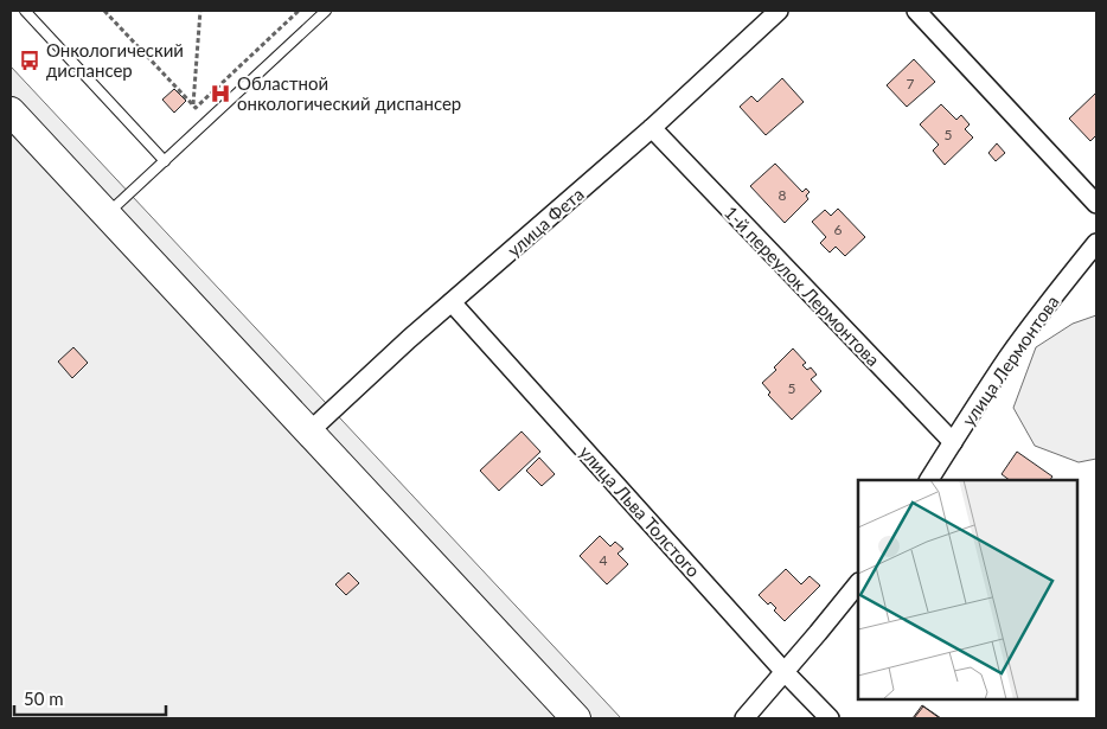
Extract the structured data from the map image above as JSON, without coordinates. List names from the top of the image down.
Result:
{
  "streets": {
    "street": [
      "улица Фета",
      "1-й переулок Лермонтова",
      "улица Лермонтова",
      "улица Льва Толстого"
    ]
  },
  "crossings": [
    ["улица Фета", "1-й переулок Лермонтова"],
    ["улица Фета", "улица Льва Толстого"],
    ["1-й переулок Лермонтова", "улица Лермонтова"]
  ],
  "places": {
    "bus stop": ["Онкологический диспансер"],
    "hospital": ["Областной онкологический диспансер"]
  },
  "house_numbers": [
    "7",
    "5",
    "8",
    "6",
    "5",
    "4"
  ],
  "scale_bar": "50 m"
}
